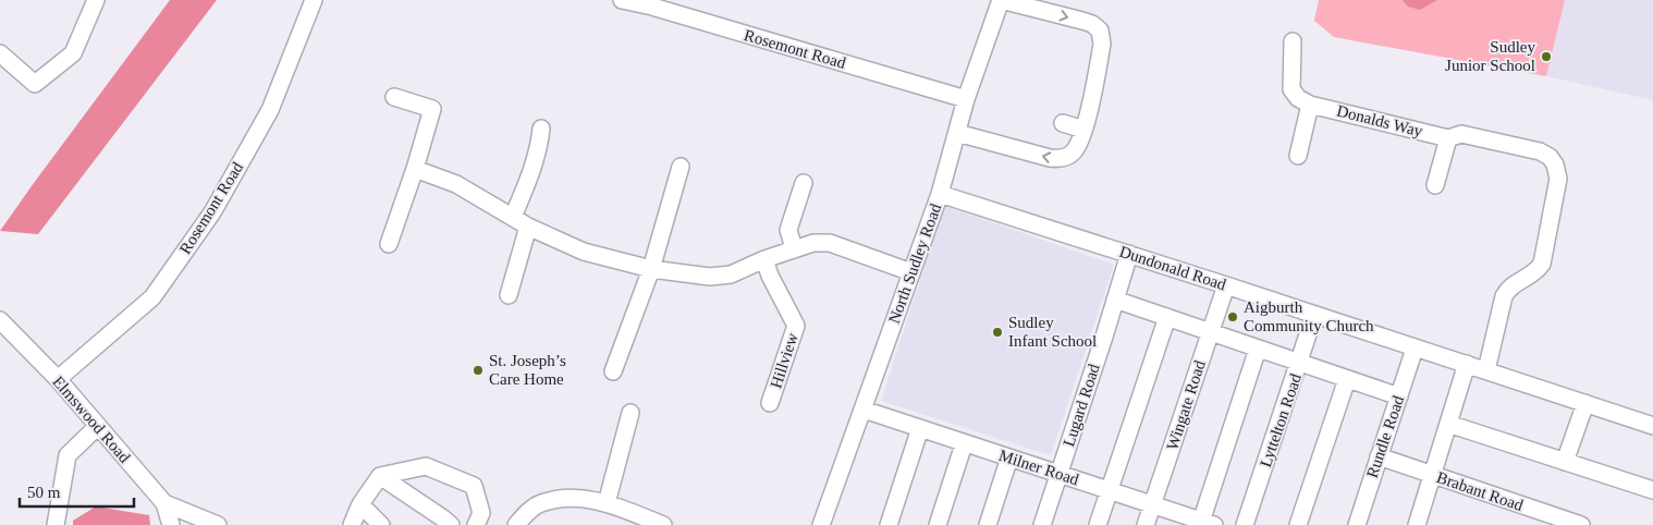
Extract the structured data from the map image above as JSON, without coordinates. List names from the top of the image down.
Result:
{
  "streets": {
    "street": [
      "Rosemont Road",
      "Donalds Way",
      "North Sudley Road",
      "Dundonald Road",
      "Hillview",
      "Lugard Road",
      "Wingate Road",
      "Elmswood Road",
      "Lyttelton Road",
      "Rundle Road",
      "Milner Road",
      "Brabant Road"
    ]
  },
  "crossings": [
    ["Rosemont Road", "North Sudley Road"],
    ["Rosemont Road", "Elmswood Road"],
    ["Donalds Way", "Dundonald Road"],
    ["North Sudley Road", "Dundonald Road"],
    ["North Sudley Road", "Milner Road"],
    ["Dundonald Road", "Lugard Road"],
    ["Dundonald Road", "Wingate Road"],
    ["Dundonald Road", "Lyttelton Road"],
    ["Dundonald Road", "Rundle Road"],
    ["Lugard Road", "Milner Road"],
    ["Wingate Road", "Milner Road"],
    ["Rundle Road", "Brabant Road"]
  ],
  "places": [
    "Sudley Junior School",
    "Aigburth Community Church",
    "Sudley Infant School",
    "St. Joseph’s Care Home"
  ],
  "scale_bar": "50 m"
}
